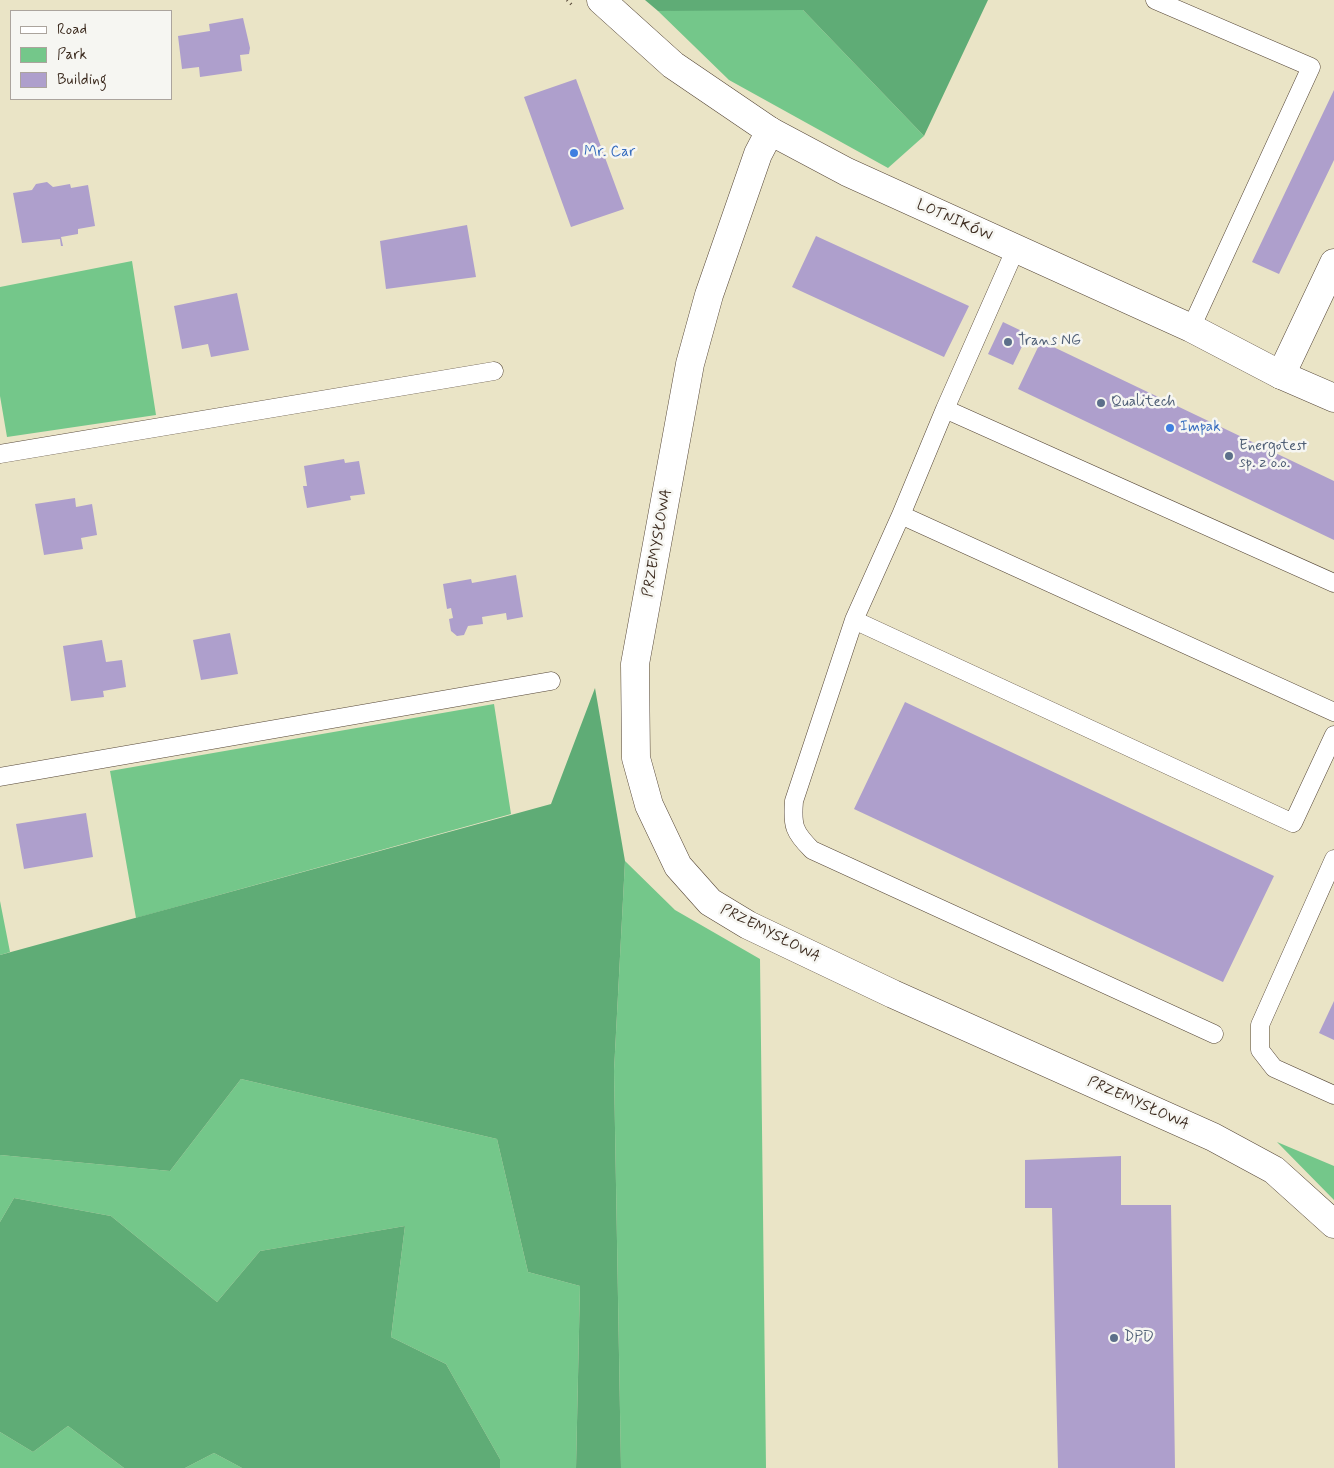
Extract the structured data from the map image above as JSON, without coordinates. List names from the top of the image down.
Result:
{
  "streets": {
    "street": ["LOTNIKÓW", "PRZEMYSŁOWA"]
  },
  "crossings": [
    ["LOTNIKÓW", "PRZEMYSŁOWA"]
  ],
  "places": [
    "Mr. Car",
    "Trans NG",
    "Qualitech",
    "Impak",
    "Energotest sp. z o.o.",
    "DPD"
  ],
  "legend": ["Road", "Park", "Building"]
}
